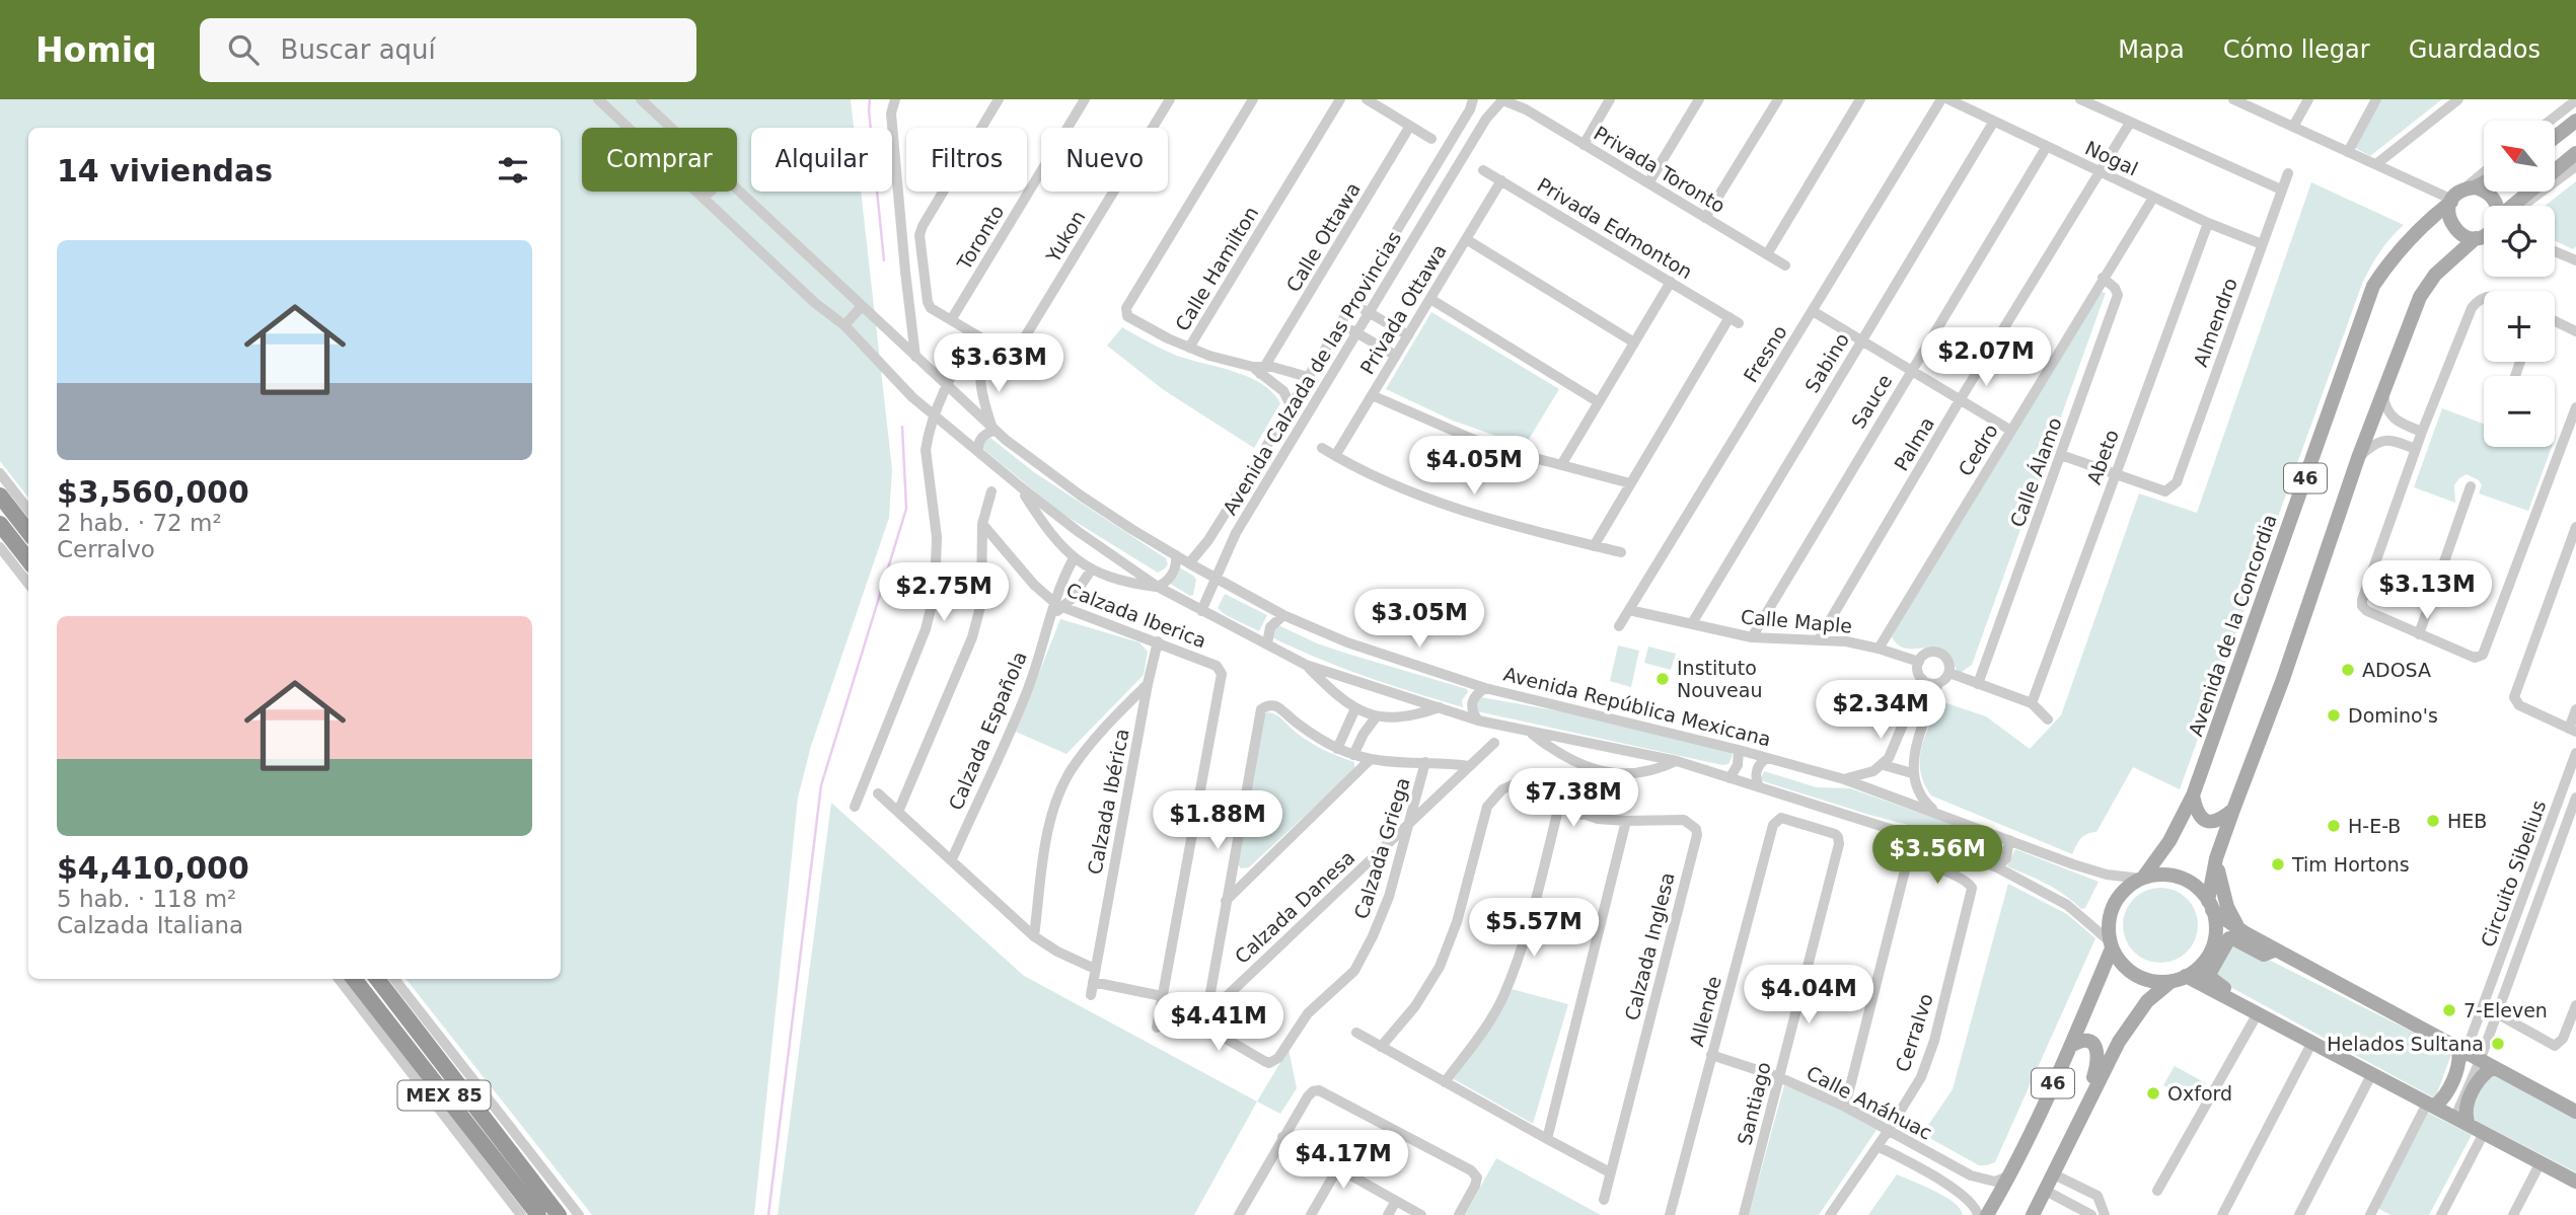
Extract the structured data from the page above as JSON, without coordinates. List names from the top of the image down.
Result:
{
  "streets": {
    "highway": ["MEX 85"],
    "main road": ["46", "Avenida de la Concordia"],
    "street": [
      "Nogal",
      "Privada Toronto",
      "Privada Edmonton",
      "Yukon",
      "Toronto",
      "Calle Ottawa",
      "Calle Hamilton",
      "Privada Ottawa",
      "Almendro",
      "Fresno",
      "Sabino",
      "Avenida Calzada de las Provincias",
      "Sauce",
      "Palma",
      "Cedro",
      "Abeto",
      "Calle Álamo",
      "Calzada Iberica",
      "Calle Maple",
      "Avenida República Mexicana",
      "Calzada Española",
      "Calzada Ibérica",
      "Calzada Griega",
      "Circuito Sibelius",
      "Calzada Danesa",
      "Calzada Inglesa",
      "Allende",
      "Cerralvo",
      "Calle Anáhuac",
      "Santiago"
    ]
  },
  "crossings": [
    ["Nogal", "Almendro"],
    ["Nogal", "Sabino"],
    ["Nogal", "Sauce"],
    ["Nogal", "Palma"],
    ["Nogal", "Cedro"],
    ["Nogal", "Abeto"],
    ["Privada Toronto", "Avenida Calzada de las Provincias"],
    ["Privada Edmonton", "Privada Ottawa"],
    ["Almendro", "Abeto"],
    ["Fresno", "Calle Maple"],
    ["Sabino", "Calle Maple"],
    ["Avenida Calzada de las Provincias", "Avenida República Mexicana"],
    ["Sauce", "Calle Maple"],
    ["Palma", "Calle Maple"],
    ["Cedro", "Calle Álamo"],
    ["Cedro", "Calle Maple"],
    ["46", "Avenida de la Concordia"],
    ["46", "Avenida República Mexicana"],
    ["46", "Calle Anáhuac"],
    ["Calzada Iberica", "Calzada Española"],
    ["Calzada Iberica", "Calzada Ibérica"],
    ["Avenida de la Concordia", "Avenida República Mexicana"],
    ["Calzada Griega", "Calzada Danesa"],
    ["Allende", "Calle Anáhuac"],
    ["Allende", "Santiago"],
    ["Cerralvo", "Calle Anáhuac"],
    ["Calle Anáhuac", "Santiago"]
  ],
  "places": [
    "ADOSA",
    "Instituto Nouveau",
    "Domino's",
    "HEB",
    "H-E-B",
    "Tim Hortons",
    "7-Eleven",
    "Helados Sultana",
    "Oxford"
  ],
  "north": "top left",
  "page": {
    "header": "Homiq",
    "search": "Buscar aquí",
    "nav": ["Mapa", "Cómo llegar", "Guardados"],
    "map_buttons": ["+", "−"],
    "chip": [
      "Comprar",
      "Alquilar",
      "Filtros",
      "Nuevo"
    ],
    "heading": "14 viviendas",
    "list": [
      {
        "name": "$3,560,000",
        "note": "2 hab. · 72 m² · Cerralvo"
      },
      {
        "name": "$4,410,000",
        "note": "5 hab. · 118 m² · Calzada Italiana"
      }
    ],
    "price": [
      "$2.07M",
      "$3.63M",
      "$4.05M",
      "$3.13M",
      "$2.75M",
      "$3.05M",
      "$2.34M",
      "$7.38M",
      "$1.88M",
      "$3.56M",
      "$5.57M",
      "$4.04M",
      "$4.41M",
      "$4.17M"
    ]
  }
}
